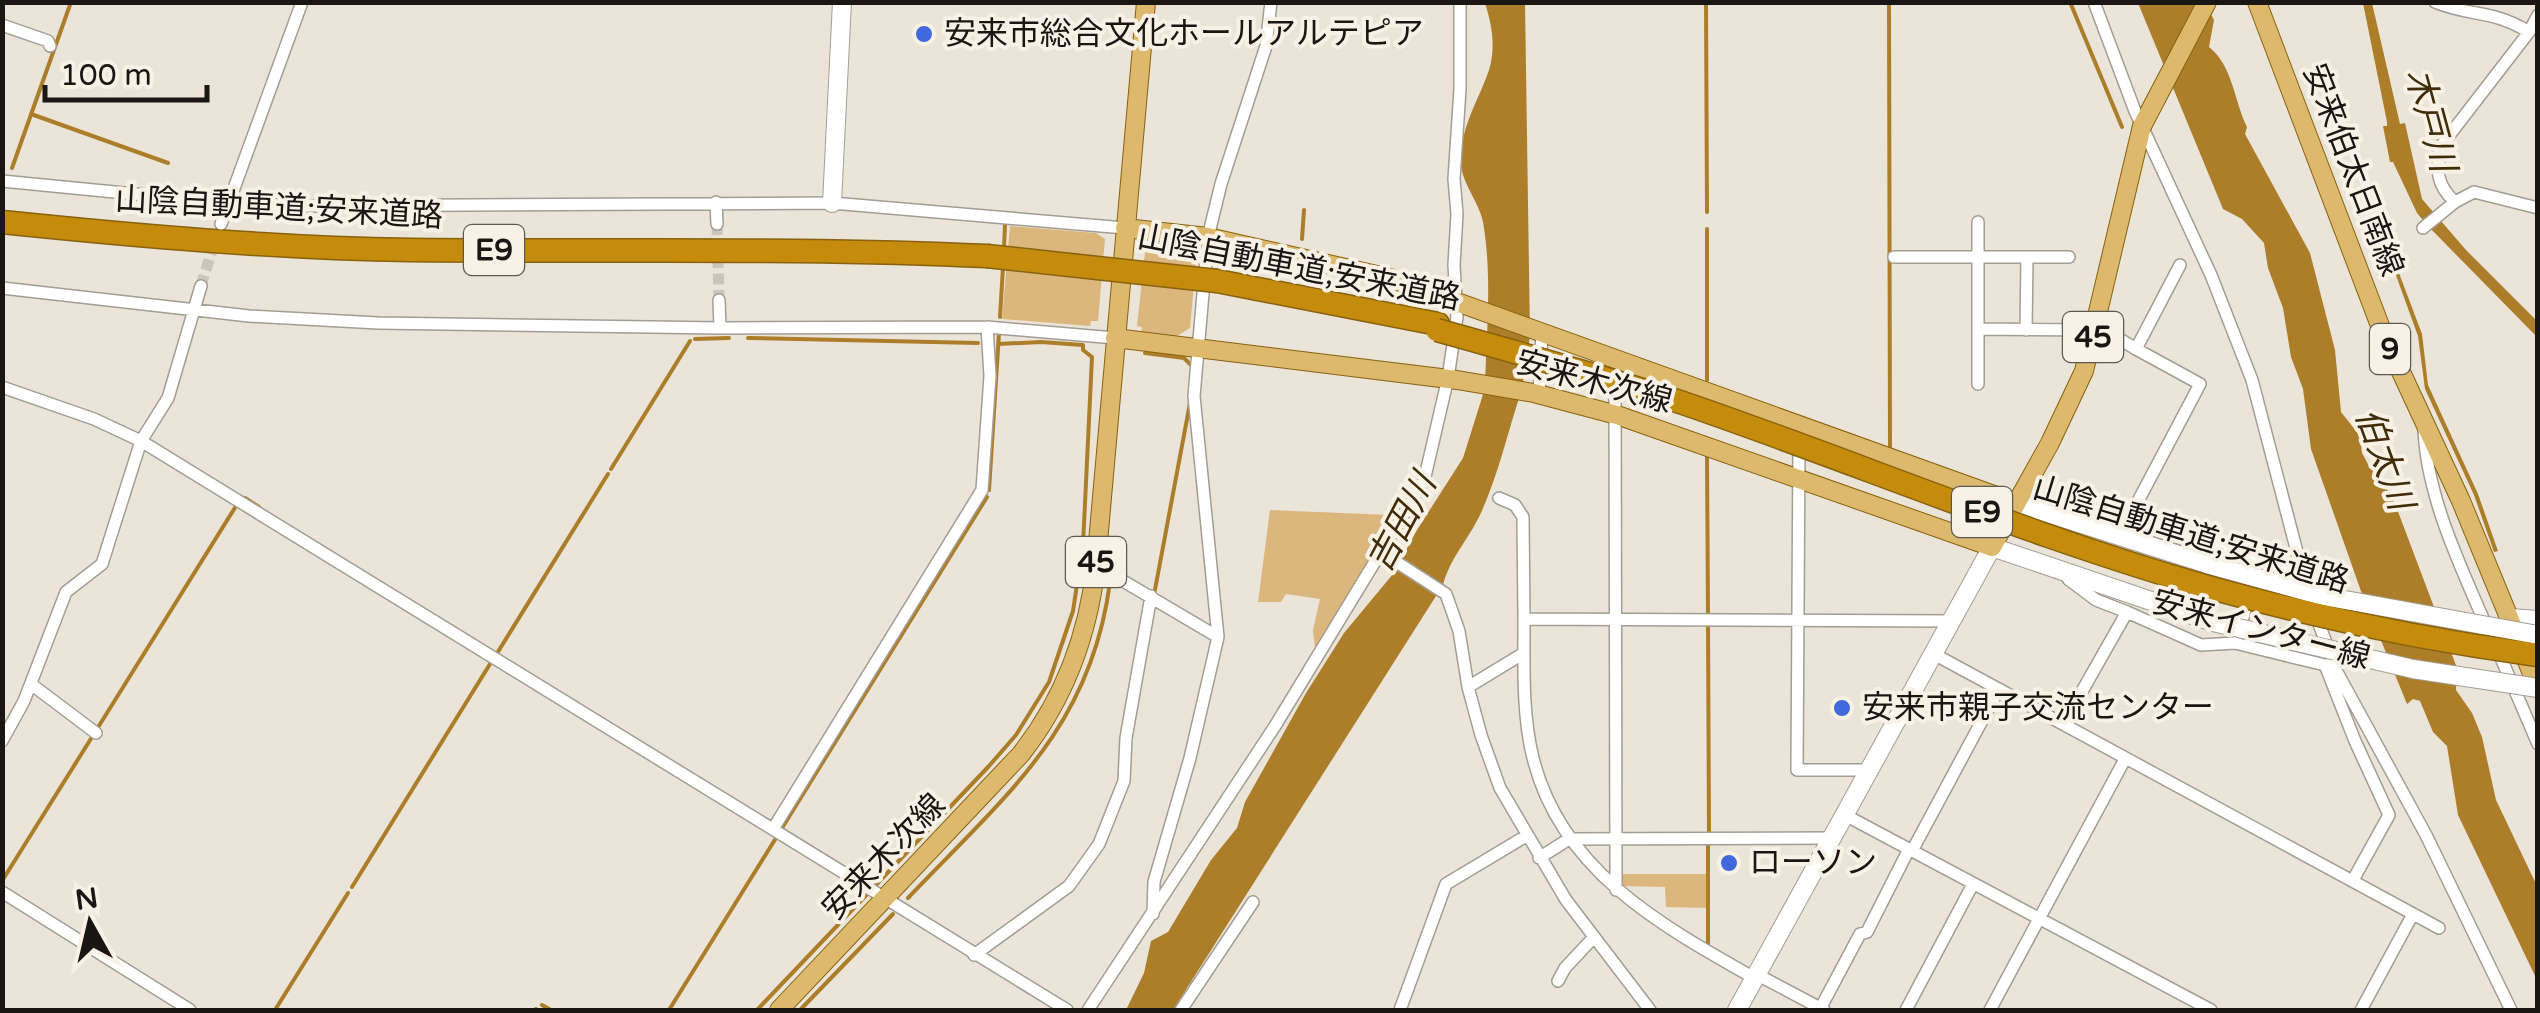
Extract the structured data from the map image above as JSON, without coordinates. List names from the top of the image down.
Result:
{
  "streets": {
    "highway": ["山陰自動車道;安来道路", "E9"],
    "main road": [
      "安来伯太日南線",
      "45",
      "9",
      "安来木次線",
      "安来インター線"
    ]
  },
  "crossings": [
    ["安来伯太日南線", "安来インター線"],
    ["45", "安来木次線"],
    ["45", "安来インター線"],
    ["安来木次線", "安来インター線"]
  ],
  "water": ["木戸川", "伯太川", "吉田川"],
  "places": ["安来市総合文化ホールアルテピア", "安来市親子交流センター", "ローソン"],
  "scale_bar": "100 m",
  "north": "top"
}
